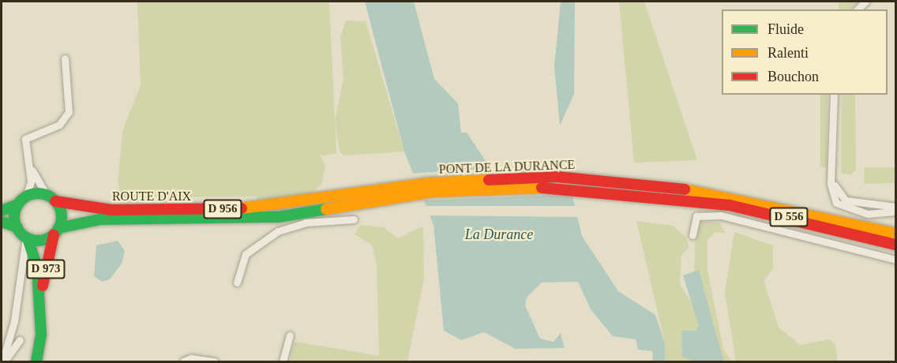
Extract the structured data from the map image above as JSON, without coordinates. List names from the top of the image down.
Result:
{
  "streets": {
    "main road": [
      "PONT DE LA DURANCE",
      "ROUTE D'AIX",
      "D 956",
      "D 556",
      "D 973"
    ]
  },
  "crossings": [
    ["PONT DE LA DURANCE", "ROUTE D'AIX"],
    ["PONT DE LA DURANCE", "D 556"],
    ["ROUTE D'AIX", "D 973"]
  ],
  "water": ["La Durance"],
  "legend": ["Fluide", "Ralenti", "Bouchon"]
}
